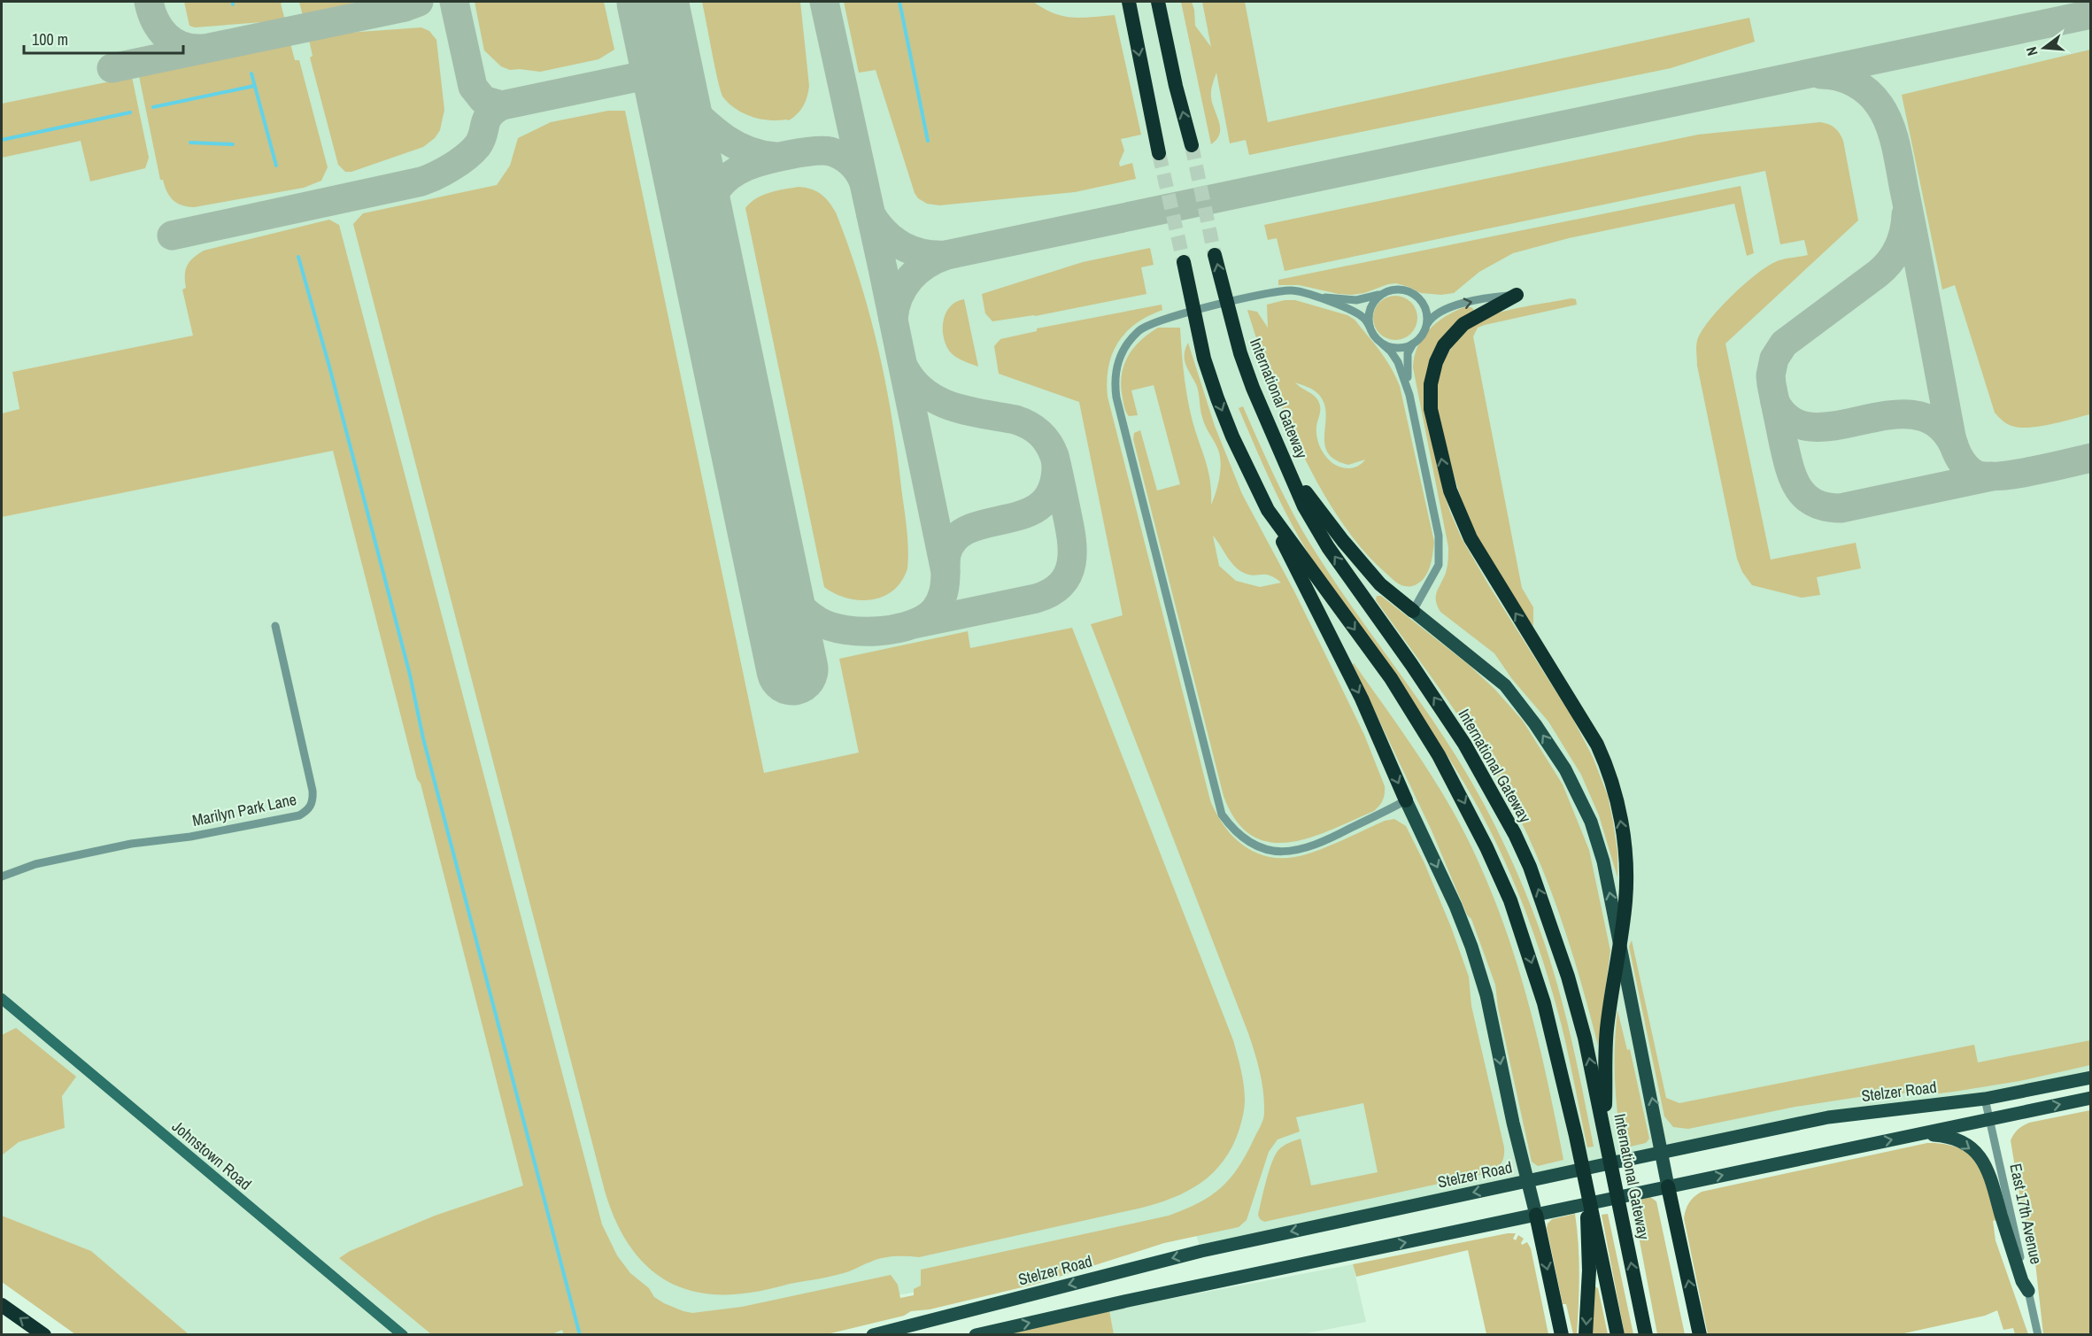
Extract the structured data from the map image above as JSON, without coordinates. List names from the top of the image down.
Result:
{
  "streets": {
    "highway": ["International Gateway"],
    "main road": ["Stelzer Road", "Johnstown Road"],
    "street": ["Marilyn Park Lane", "East 17th Avenue"]
  },
  "crossings": [
    ["Stelzer Road", "East 17th Avenue"]
  ],
  "scale_bar": "100 m",
  "north": "left"
}
